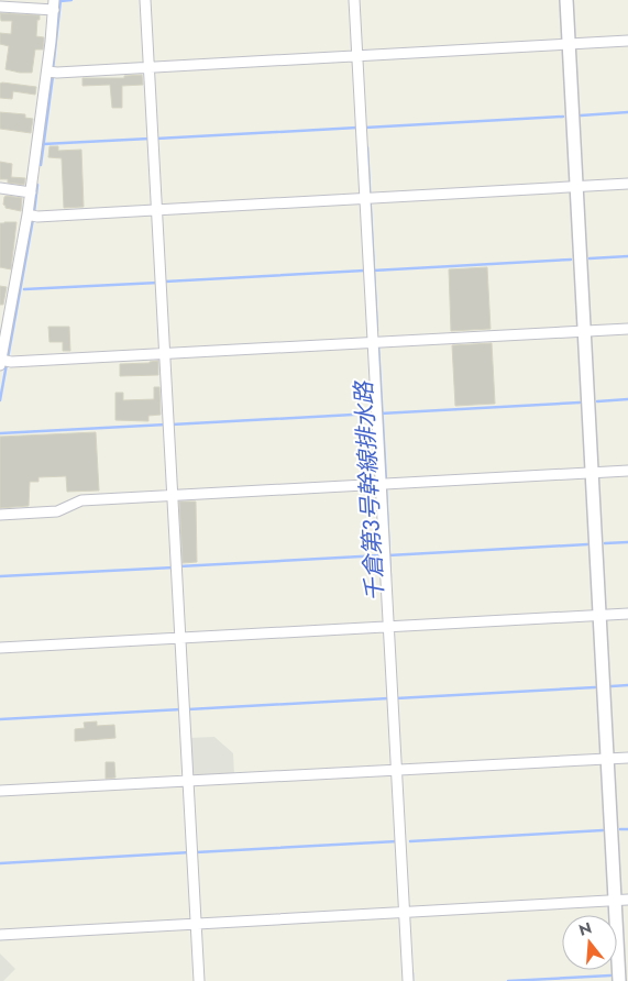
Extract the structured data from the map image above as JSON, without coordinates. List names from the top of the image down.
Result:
{
  "water": ["千倉第3号幹線排水路"],
  "north": "top"
}
